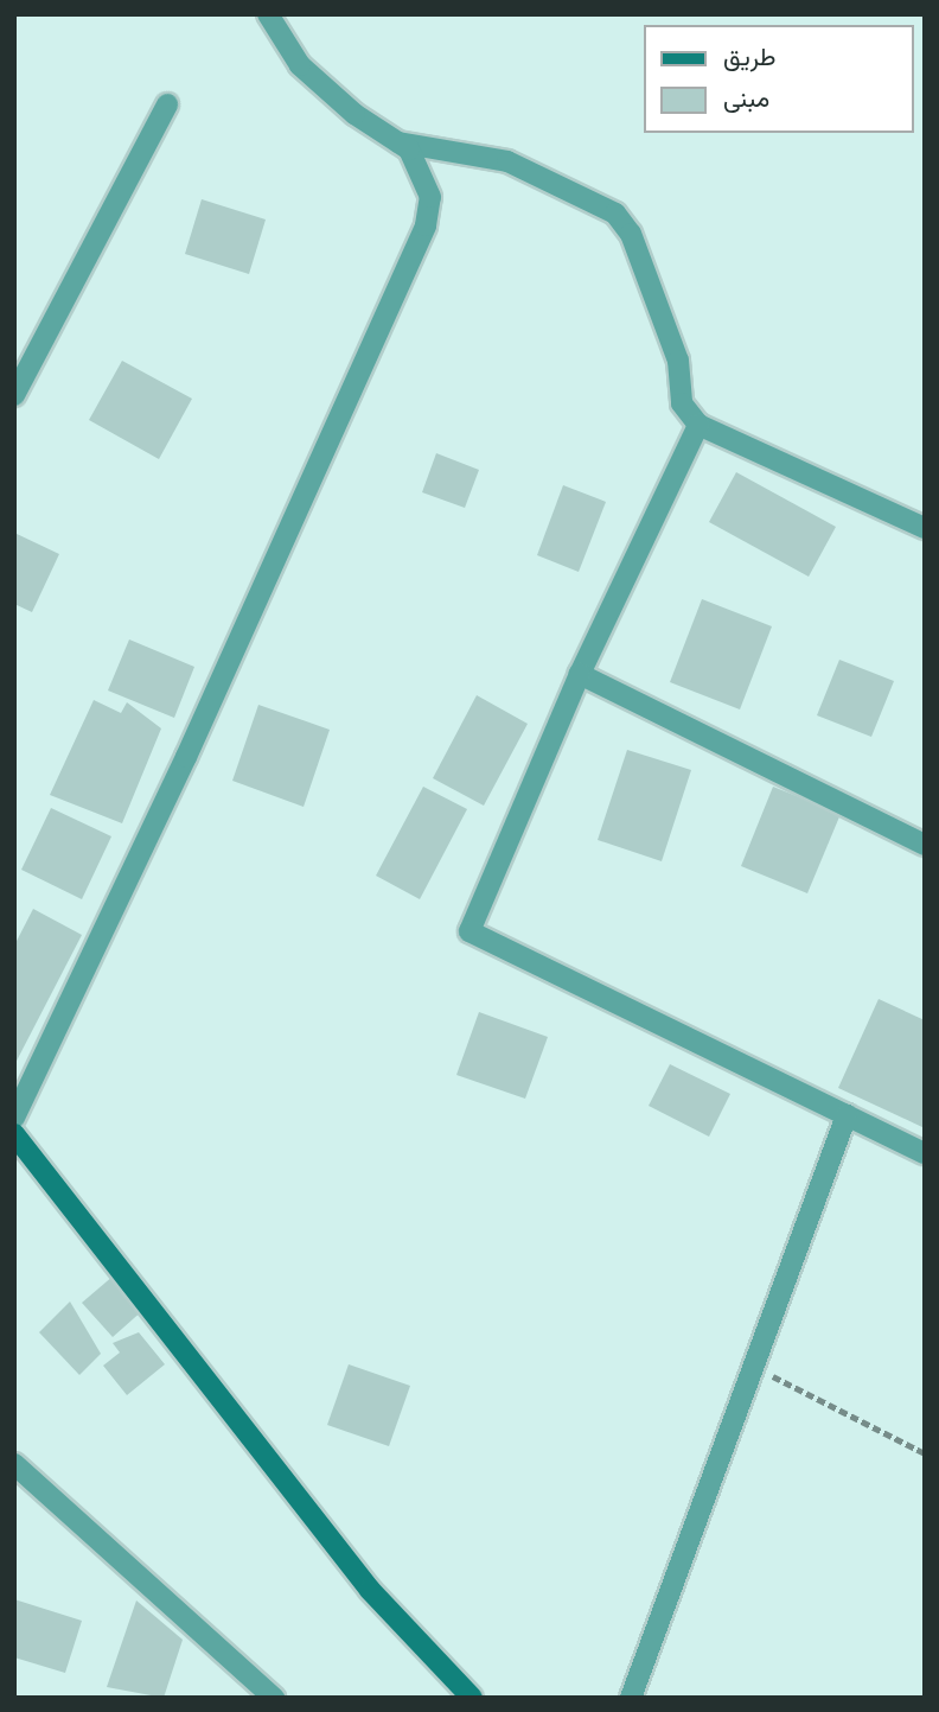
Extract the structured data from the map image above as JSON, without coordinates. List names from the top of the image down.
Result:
{
  "legend": ["طريق", "مبنى"]
}
